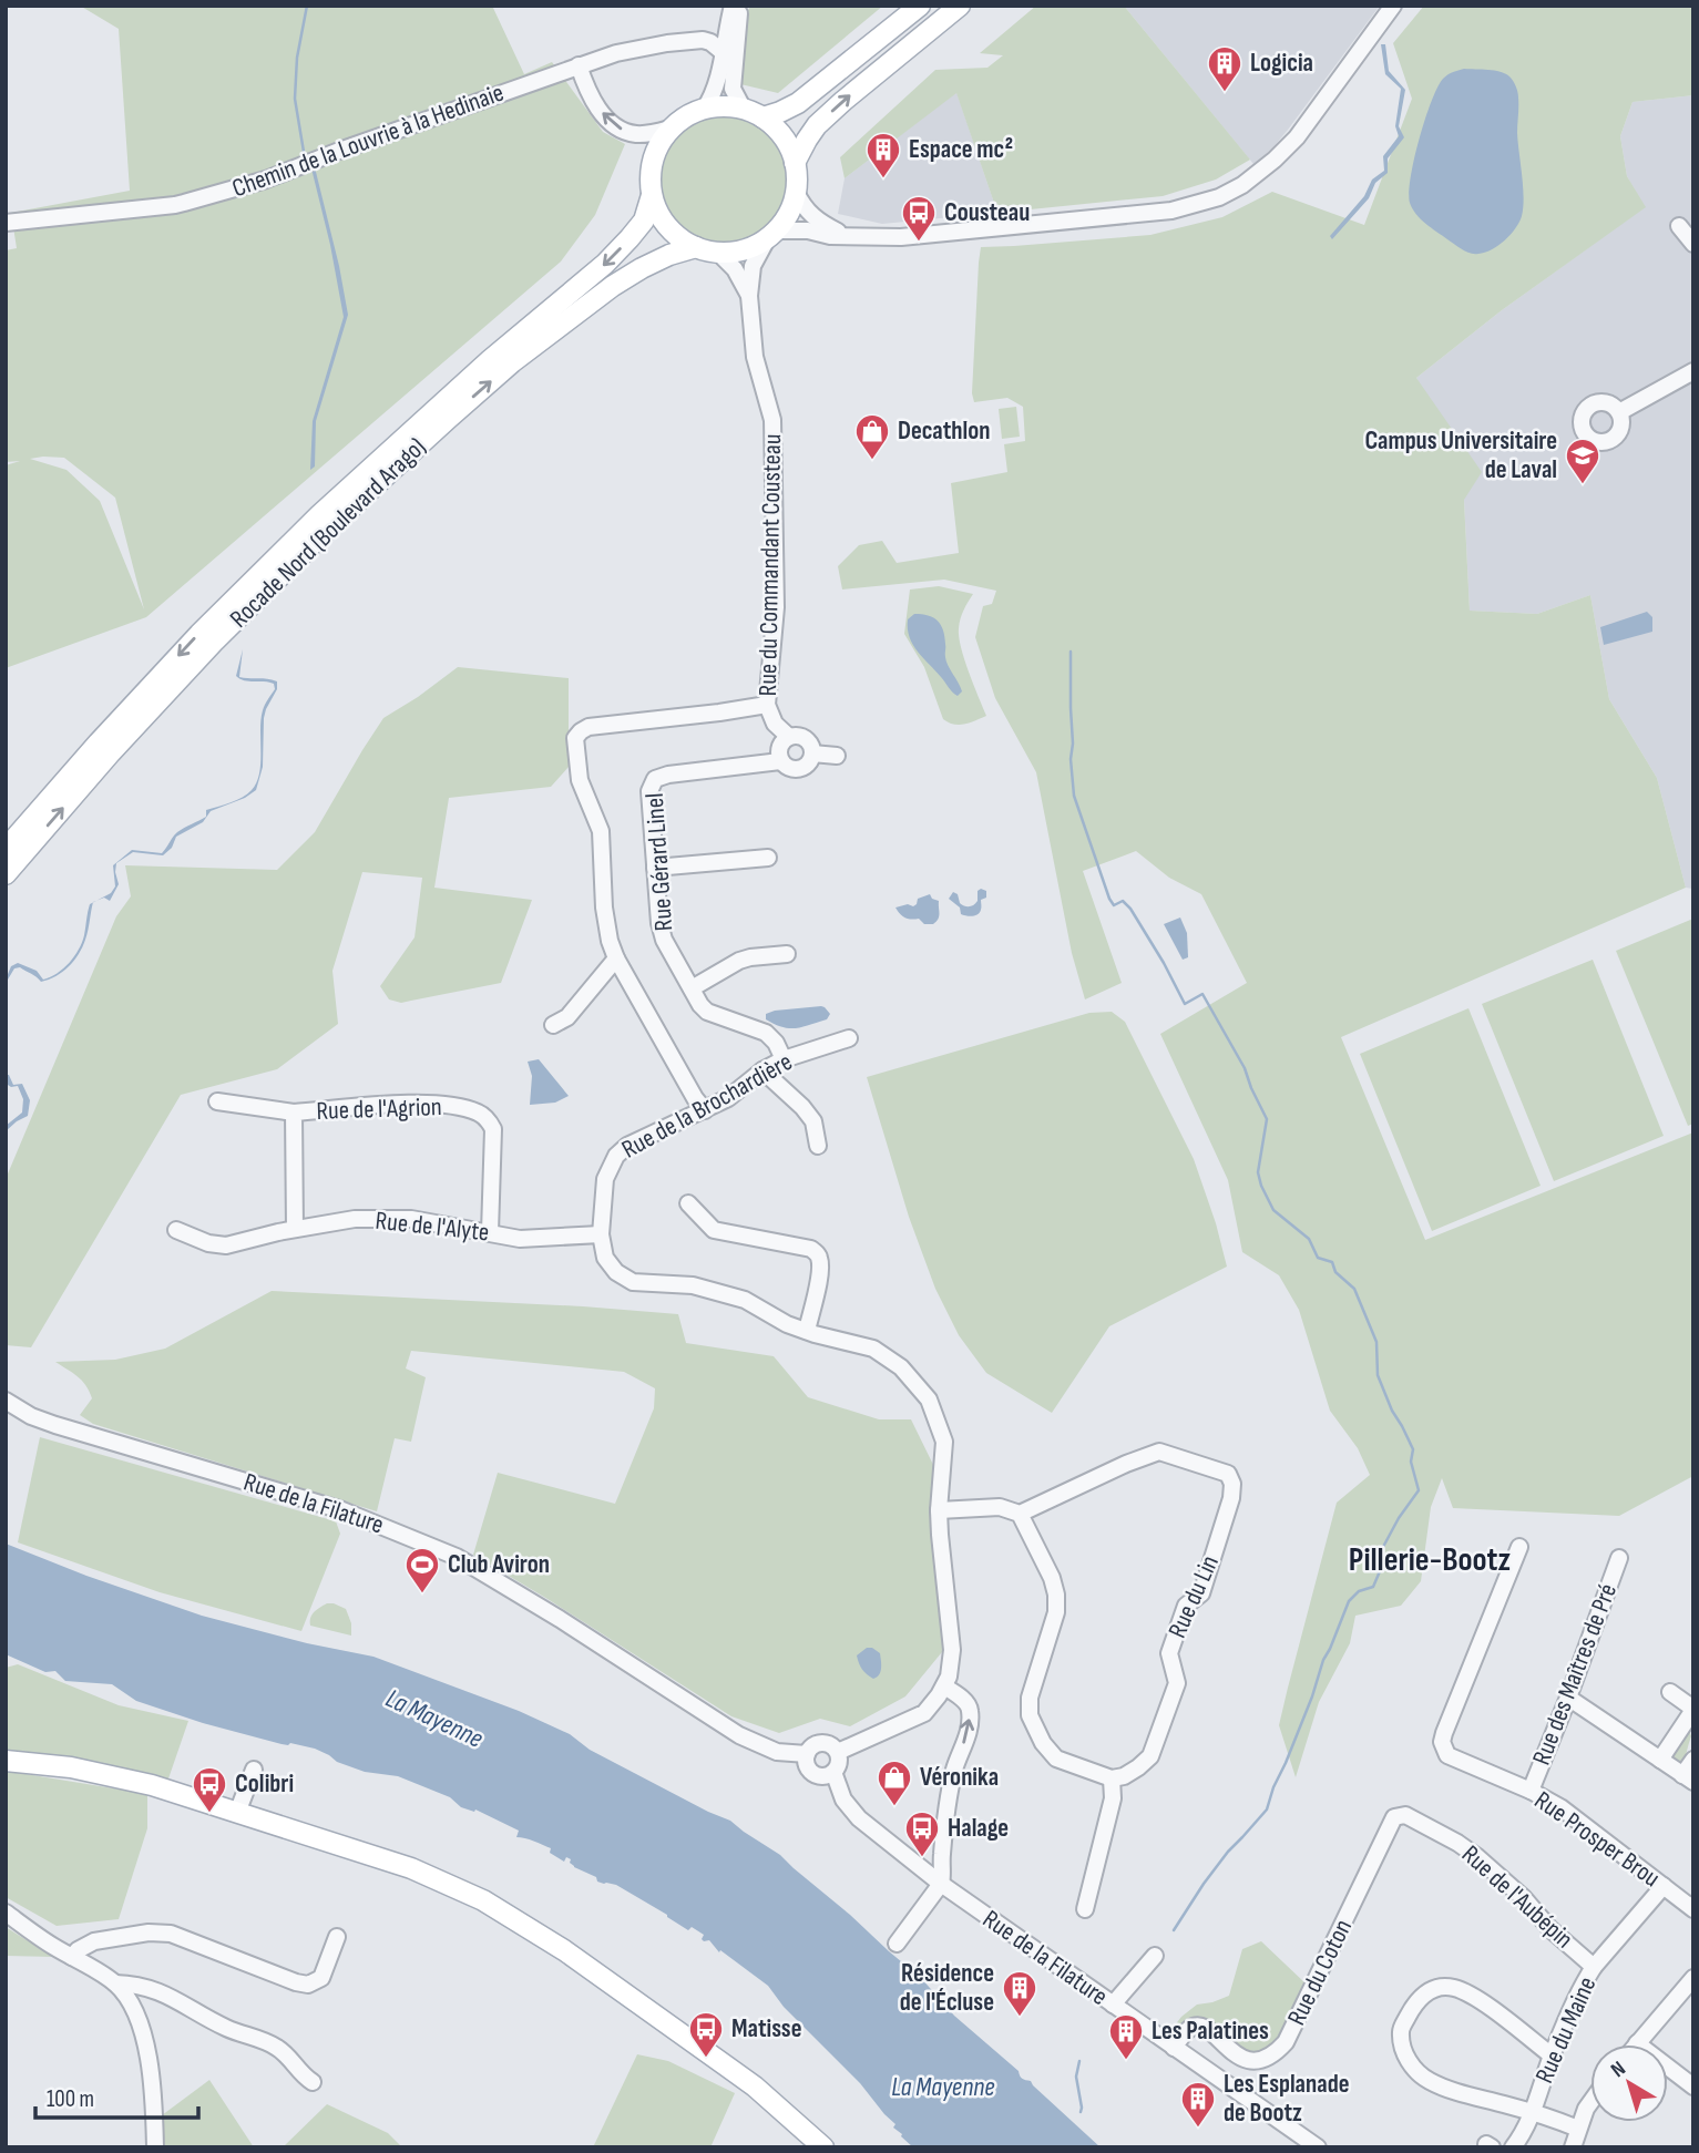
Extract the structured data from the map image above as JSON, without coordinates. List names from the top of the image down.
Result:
{
  "streets": {
    "main road": ["Rocade Nord (Boulevard Arago)"],
    "street": [
      "Chemin de la Louvrie à la Hedinaie",
      "Rue du Commandant Cousteau",
      "Rue Gérard Linel",
      "Rue de la Brochardière",
      "Rue de l'Agrion",
      "Rue de l'Alyte",
      "Rue de la Filature",
      "Rue du Lin",
      "Rue des Maîtres de Pré",
      "Rue Prosper Brou",
      "Rue de l'Aubépin",
      "Rue du Coton",
      "Rue du Maine"
    ]
  },
  "crossings": [
    ["Rocade Nord (Boulevard Arago)", "Rue du Commandant Cousteau"],
    ["Rue du Commandant Cousteau", "Rue Gérard Linel"],
    ["Rue Gérard Linel", "Rue de la Brochardière"],
    ["Rue de la Brochardière", "Rue de l'Alyte"],
    ["Rue de la Brochardière", "Rue de la Filature"],
    ["Rue de l'Agrion", "Rue de l'Alyte"],
    ["Rue de la Filature", "Rue du Coton"],
    ["Rue des Maîtres de Pré", "Rue Prosper Brou"],
    ["Rue Prosper Brou", "Rue du Maine"],
    ["Rue de l'Aubépin", "Rue du Coton"],
    ["Rue de l'Aubépin", "Rue du Maine"]
  ],
  "districts": ["Pillerie-Bootz"],
  "water": ["La Mayenne"],
  "places": {
    "building": [
      "Logicia",
      "Espace mc²",
      "Résidence de l'Écluse",
      "Les Palatines",
      "Les Esplanade de Bootz"
    ],
    "bus stop": [
      "Cousteau",
      "Colibri",
      "Halage",
      "Matisse"
    ],
    "shop": ["Decathlon", "Véronika"],
    "school or university": ["Campus Universitaire de Laval"],
    "sports": ["Club Aviron"]
  },
  "scale_bar": "100 m",
  "north": "top left"
}
